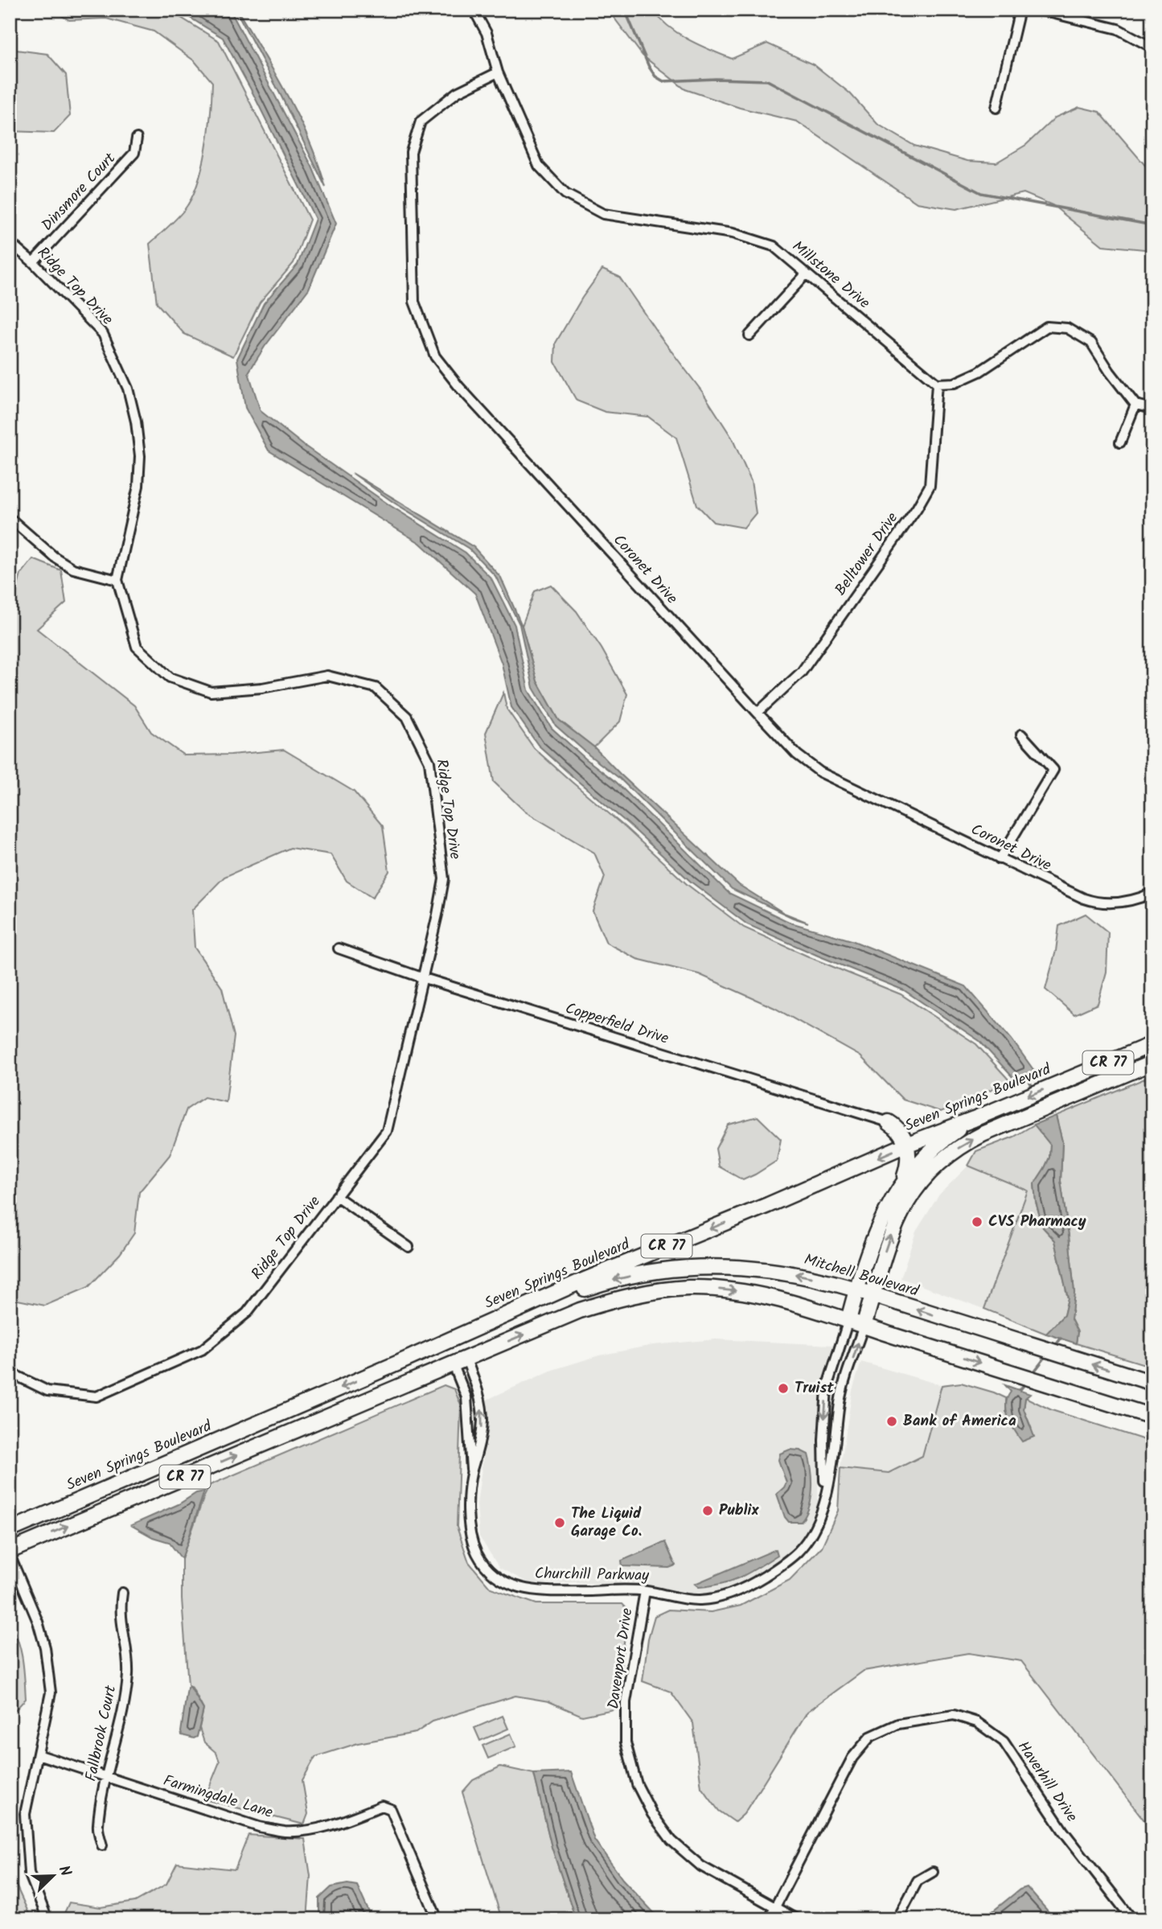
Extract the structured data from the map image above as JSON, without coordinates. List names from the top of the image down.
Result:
{
  "streets": {
    "main road": [
      "CR 77",
      "Seven Springs Boulevard",
      "Mitchell Boulevard",
      "Churchill Parkway"
    ],
    "street": [
      "Dinsmore Court",
      "Millstone Drive",
      "Ridge Top Drive",
      "Belltower Drive",
      "Coronet Drive",
      "Copperfield Drive",
      "Davenport Drive",
      "Fallbrook Court",
      "Haverhill Drive",
      "Farmingdale Lane"
    ]
  },
  "crossings": [
    ["Dinsmore Court", "Ridge Top Drive"],
    ["Millstone Drive", "Belltower Drive"],
    ["Millstone Drive", "Coronet Drive"],
    ["Ridge Top Drive", "Copperfield Drive"],
    ["Belltower Drive", "Coronet Drive"],
    ["CR 77", "Mitchell Boulevard"],
    ["CR 77", "Churchill Parkway"],
    ["Seven Springs Boulevard", "Mitchell Boulevard"],
    ["Seven Springs Boulevard", "Churchill Parkway"],
    ["Mitchell Boulevard", "Churchill Parkway"],
    ["Churchill Parkway", "Davenport Drive"],
    ["Davenport Drive", "Haverhill Drive"],
    ["Fallbrook Court", "Farmingdale Lane"]
  ],
  "places": [
    "CVS Pharmacy",
    "Truist",
    "Bank of America",
    "Publix",
    "The Liquid Garage Co."
  ],
  "north": "top right"
}
